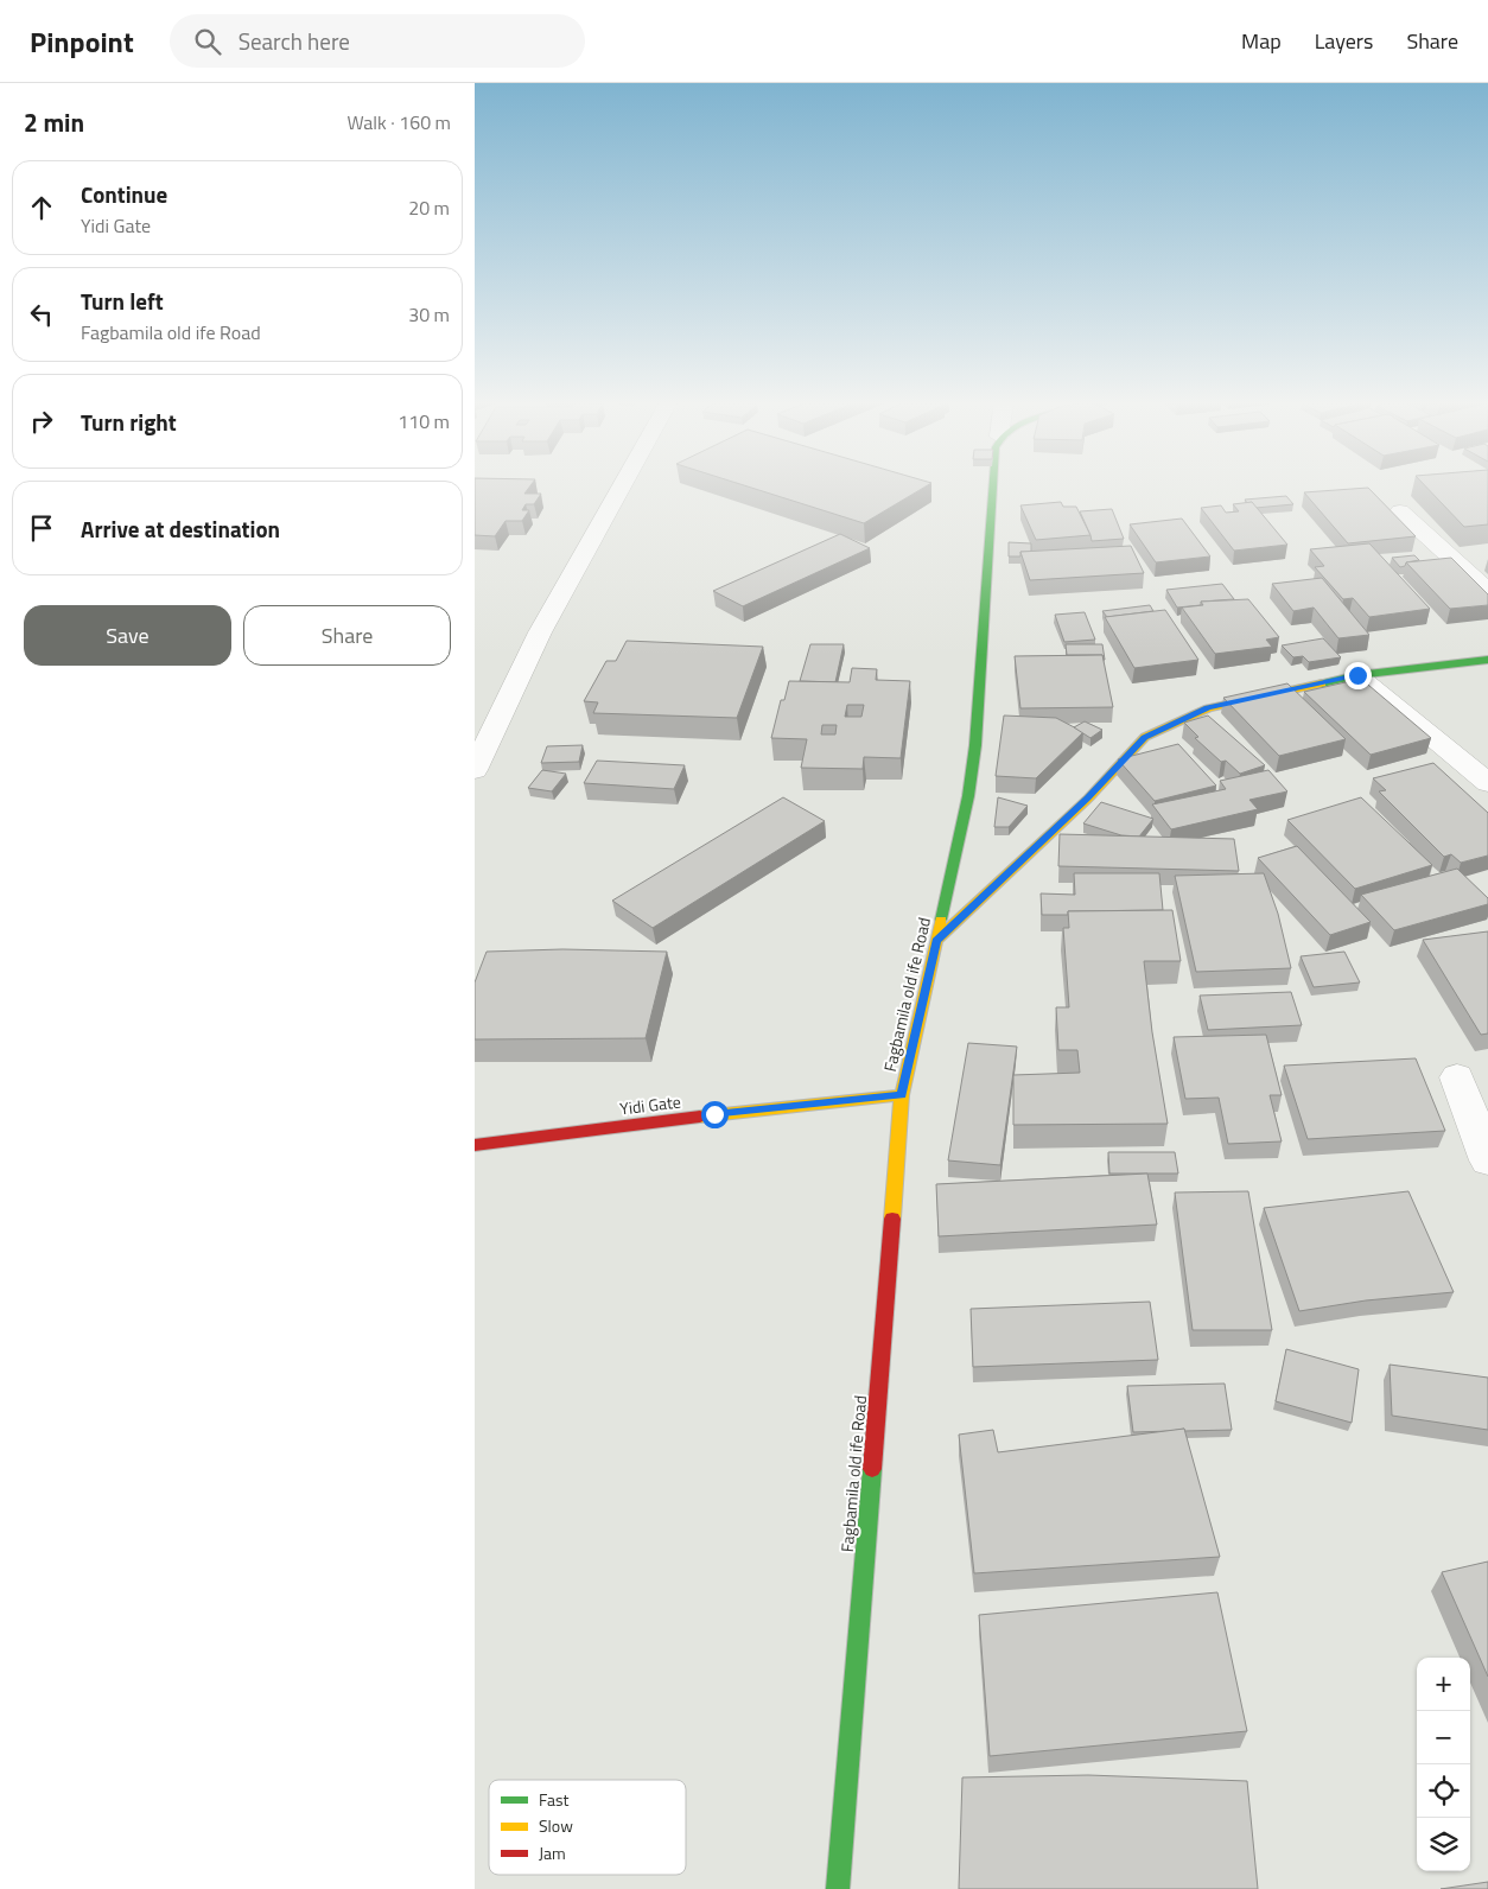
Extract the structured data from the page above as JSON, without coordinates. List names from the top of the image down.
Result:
{
  "streets": {
    "street": ["Fagbamila old ife Road", "Yidi Gate"]
  },
  "crossings": [
    ["Fagbamila old ife Road", "Yidi Gate"]
  ],
  "legend": ["Fast", "Slow", "Jam"],
  "page": {
    "header": "Pinpoint",
    "search": "Search here",
    "nav": ["Map", "Layers", "Share"],
    "heading": ["2 min", "Walk · 160 m"],
    "list": [
      ["Continue", "Yidi Gate", "20 m"],
      ["Turn left", "Fagbamila old ife Road", "30 m"],
      ["Turn right", "110 m"],
      "Arrive at destination"
    ],
    "buttons": ["Save", "Share"],
    "map_buttons": ["+", "−"]
  }
}
